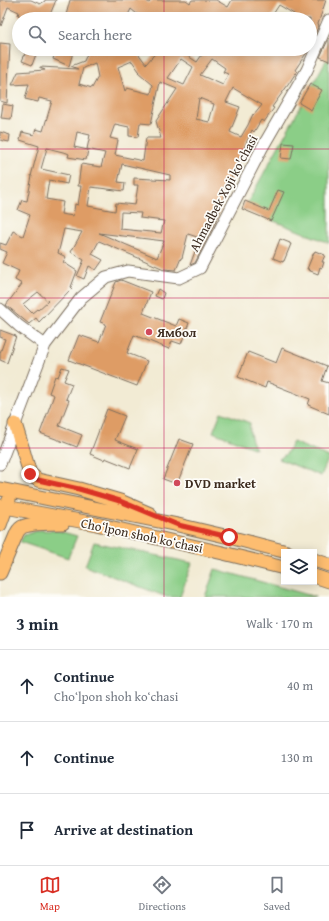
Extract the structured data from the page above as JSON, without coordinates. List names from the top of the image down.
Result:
{
  "streets": {
    "main road": ["Choʻlpon shoh koʻchasi"],
    "street": ["Ahmadbek Xoji ko'chasi"]
  },
  "places": ["Ямбол", "DVD market"],
  "page": {
    "search": "Search here",
    "heading": ["3 min", "Walk · 170 m"],
    "list": [
      ["Continue", "Choʻlpon shoh koʻchasi", "40 m"],
      ["Continue", "130 m"],
      "Arrive at destination"
    ],
    "nav": ["Map", "Directions", "Saved"]
  }
}
